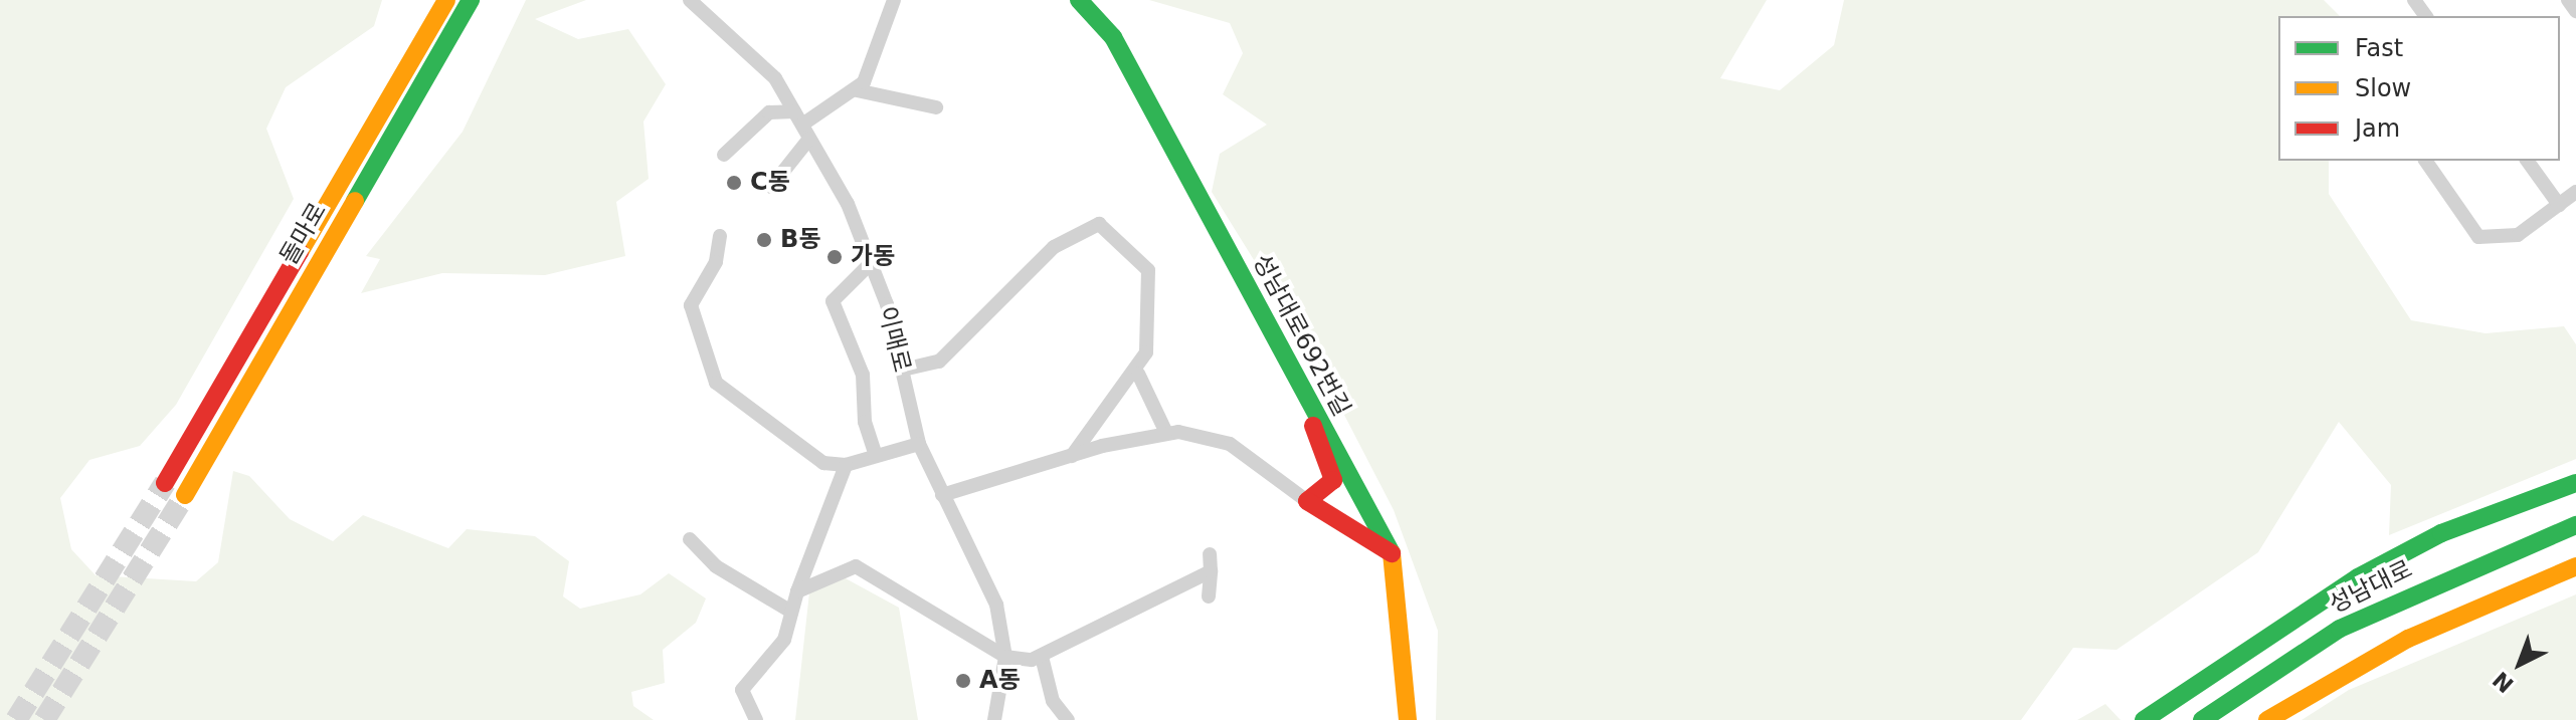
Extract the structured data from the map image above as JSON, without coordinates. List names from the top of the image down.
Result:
{
  "streets": {
    "main road": ["돌마로", "성남대로692번길", "성남대로"],
    "street": ["이매로"]
  },
  "places": [
    "C동",
    "B동",
    "가동",
    "A동"
  ],
  "legend": ["Fast", "Slow", "Jam"],
  "north": "bottom left"
}
